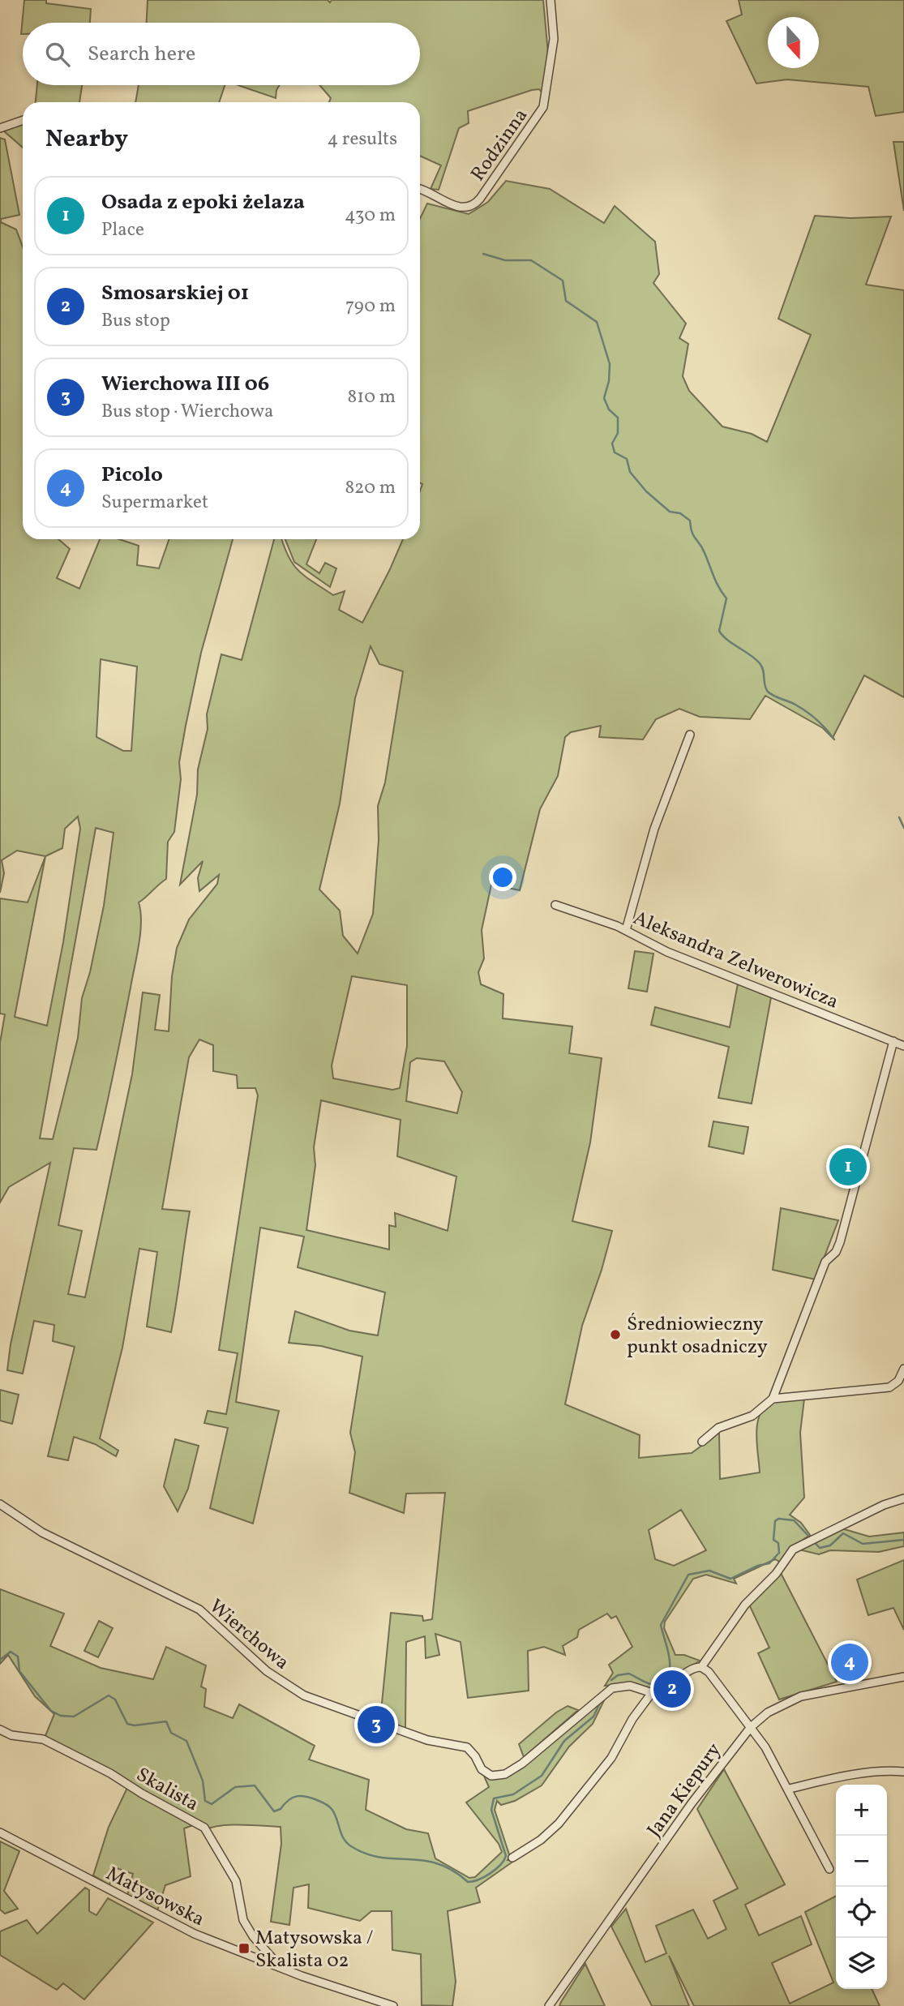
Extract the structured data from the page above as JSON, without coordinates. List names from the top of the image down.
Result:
{
  "streets": {
    "street": [
      "Rodzinna",
      "Aleksandra Zelwerowicza",
      "Wierchowa",
      "Skalista",
      "Jana Kiepury",
      "Matysowska"
    ]
  },
  "crossings": [
    ["Skalista", "Matysowska"]
  ],
  "places": {
    "other": ["Średniowieczny punkt osadniczy"],
    "transit": ["Matysowska / Skalista 02"]
  },
  "north": "bottom",
  "page": {
    "search": "Search here",
    "heading": ["Nearby", "4 results"],
    "list": [
      {
        "mark": "1",
        "name": "Osada z epoki żelaza",
        "note": "Place",
        "value": "430 m"
      },
      {
        "mark": "2",
        "name": "Smosarskiej 01",
        "note": "Bus stop",
        "value": "790 m"
      },
      {
        "mark": "3",
        "name": "Wierchowa III 06",
        "note": "Bus stop · Wierchowa",
        "value": "810 m"
      },
      {
        "mark": "4",
        "name": "Picolo",
        "note": "Supermarket",
        "value": "820 m"
      }
    ],
    "pins": [
      "1",
      "4",
      "2",
      "3"
    ],
    "map_buttons": ["+", "−"]
  }
}
